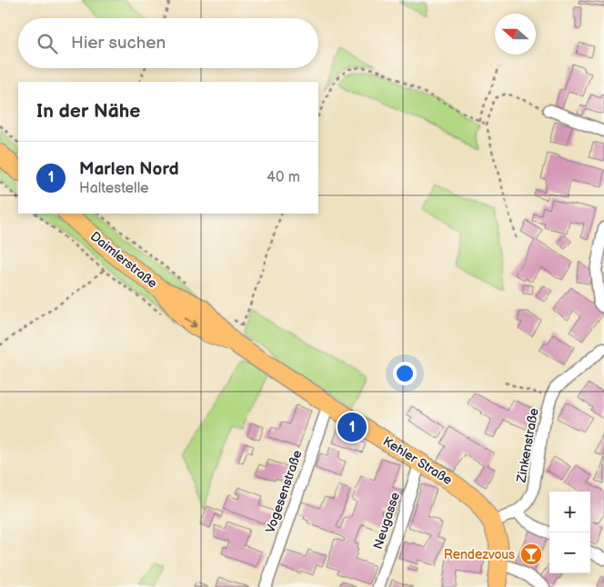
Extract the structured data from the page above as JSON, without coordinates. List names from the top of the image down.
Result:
{
  "streets": {
    "main road": ["Daimlerstraße", "Kehler Straße"],
    "street": ["Zinkenstraße", "Vogesenstraße", "Neugasse"]
  },
  "crossings": [
    ["Daimlerstraße", "Kehler Straße"],
    ["Zinkenstraße", "Kehler Straße"],
    ["Kehler Straße", "Vogesenstraße"],
    ["Kehler Straße", "Neugasse"]
  ],
  "places": {
    "bar": ["Rendezvous"]
  },
  "north": "left",
  "page": {
    "search": "Hier suchen",
    "heading": "In der Nähe",
    "list": [
      {
        "mark": "1",
        "name": "Marlen Nord",
        "note": "Haltestelle",
        "value": "40 m"
      }
    ],
    "pins": "1",
    "map_buttons": ["+", "−"]
  }
}
